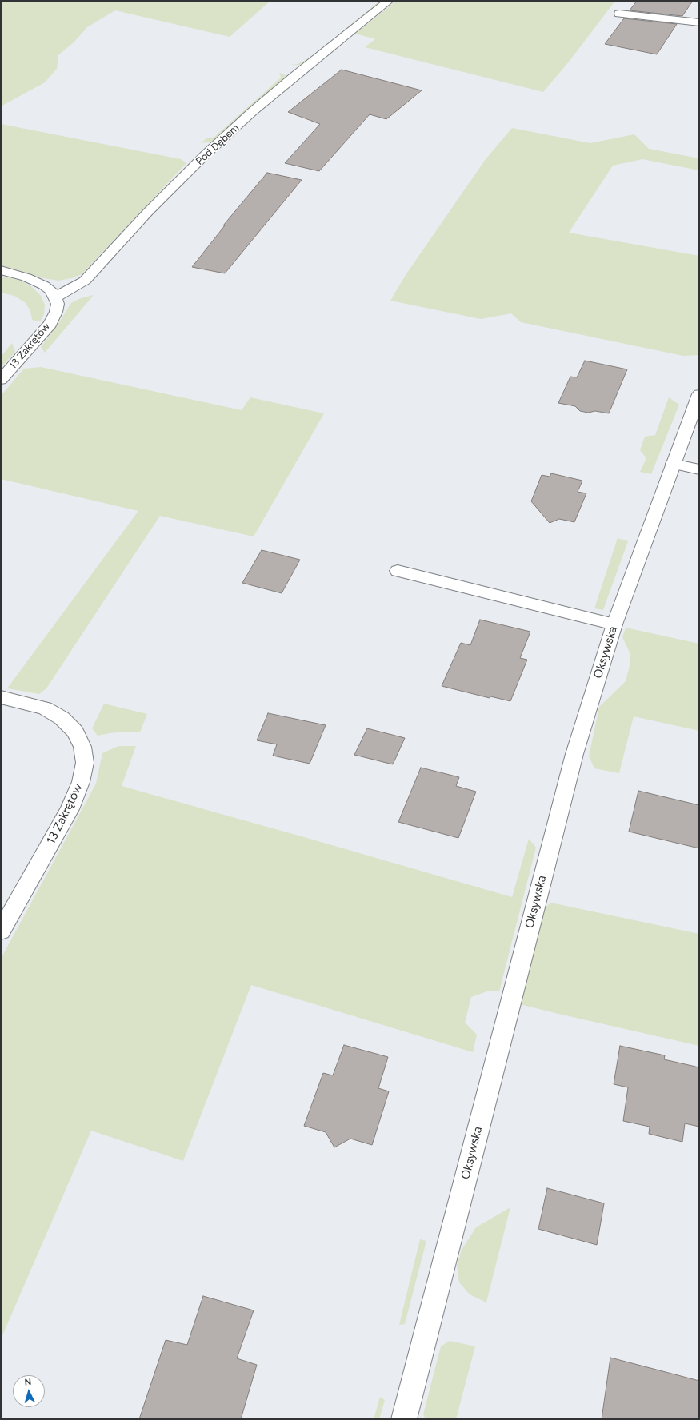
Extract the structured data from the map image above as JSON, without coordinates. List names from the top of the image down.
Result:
{
  "streets": {
    "street": ["Pod Dębem", "13 Zakrętów", "Oksywska"]
  },
  "crossings": [
    ["Pod Dębem", "13 Zakrętów"]
  ],
  "north": "top"
}
